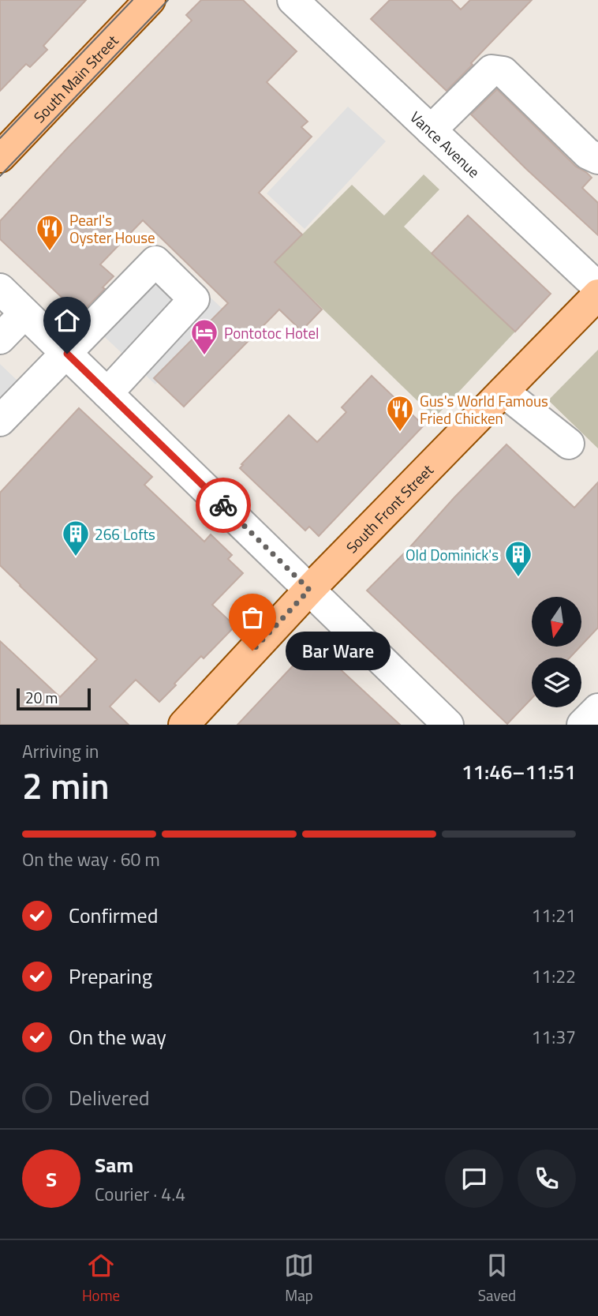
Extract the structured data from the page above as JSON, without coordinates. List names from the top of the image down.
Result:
{
  "streets": {
    "main road": ["South Main Street", "South Front Street"],
    "street": ["Vance Avenue"]
  },
  "places": {
    "restaurant": ["Pearl's Oyster House", "Gus's World Famous Fried Chicken"],
    "hotel": ["Pontotoc Hotel"],
    "building": ["266 Lofts", "Old Dominick's"],
    "other": ["Bar Ware"]
  },
  "scale_bar": "20 m",
  "north": "bottom",
  "page": {
    "bubble": "Bar Ware",
    "scale": "20 m",
    "heading": ["2 min", "Arriving in", "11:46–11:51"],
    "panel": ["Sam", "Courier · 4.4"],
    "bar": "On the way · 60 m",
    "list": [
      ["Confirmed", "11:21"],
      ["Preparing", "11:22"],
      ["On the way", "11:37"],
      "Delivered"
    ],
    "round": "S",
    "tabs": ["Home", "Map", "Saved"]
  }
}
